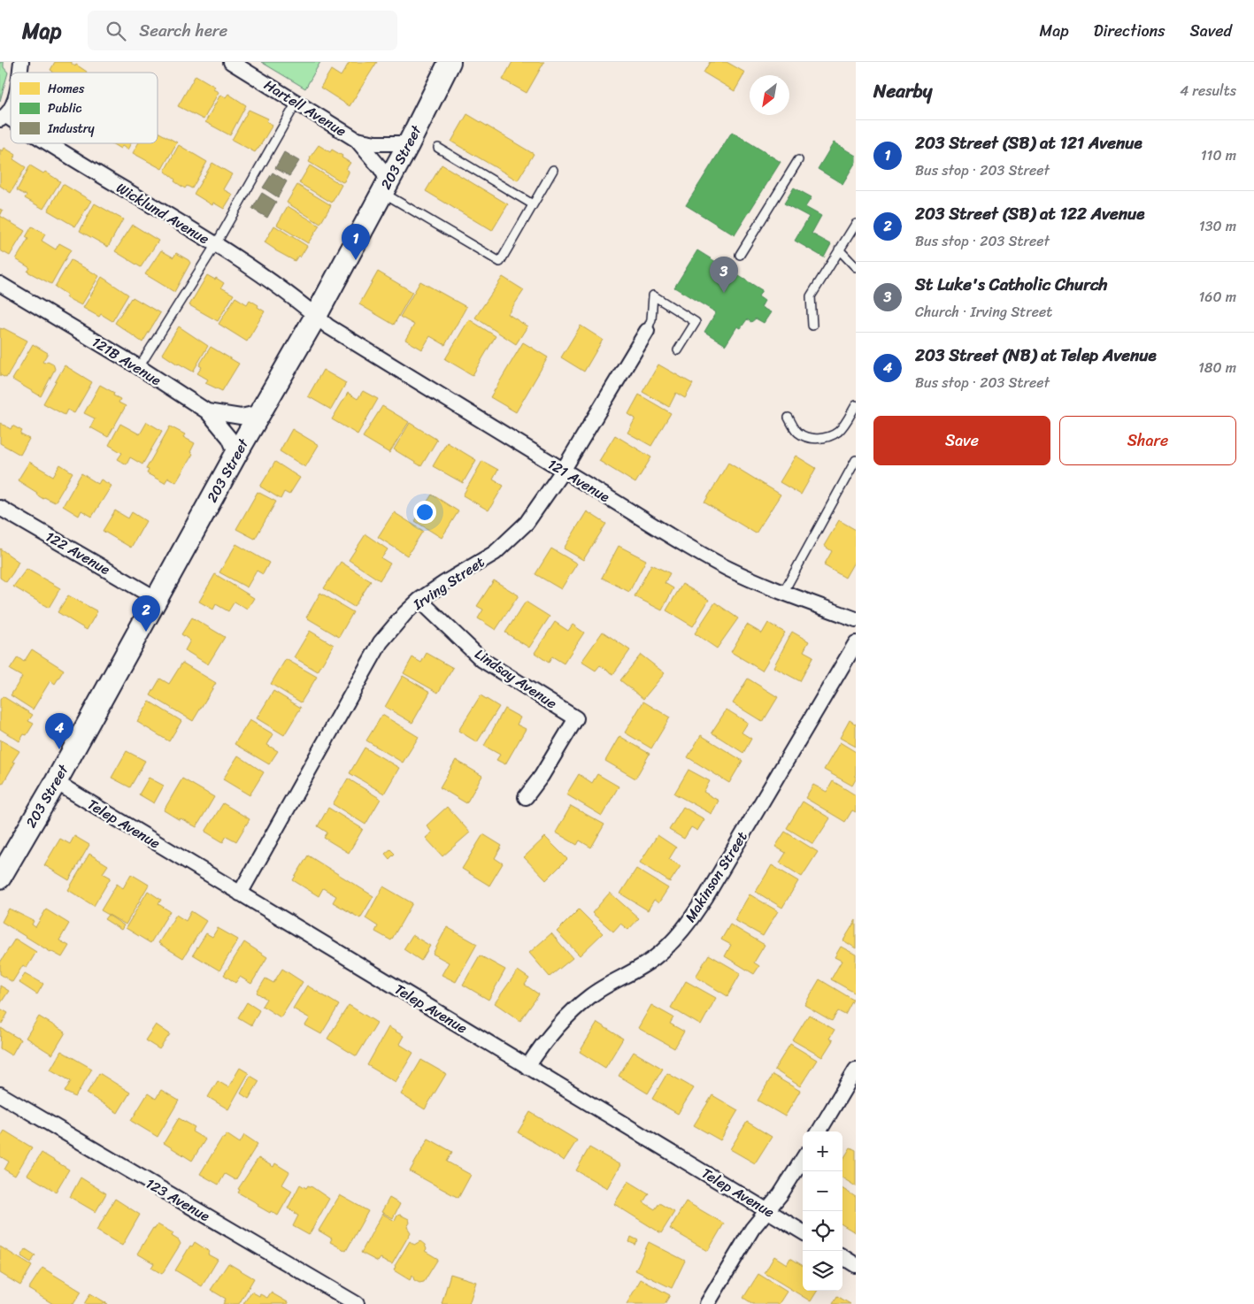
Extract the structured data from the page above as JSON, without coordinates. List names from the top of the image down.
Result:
{
  "streets": {
    "main road": ["203 Street"],
    "street": [
      "Hartell Avenue",
      "Wicklund Avenue",
      "121B Avenue",
      "121 Avenue",
      "122 Avenue",
      "Irving Street",
      "Lindsay Avenue",
      "Telep Avenue",
      "Makinson Street",
      "123 Avenue"
    ]
  },
  "crossings": [
    ["Hartell Avenue", "203 Street"],
    ["203 Street", "Wicklund Avenue"],
    ["203 Street", "121B Avenue"],
    ["203 Street", "121 Avenue"],
    ["203 Street", "122 Avenue"],
    ["203 Street", "Telep Avenue"],
    ["Wicklund Avenue", "121 Avenue"],
    ["121 Avenue", "Irving Street"],
    ["Irving Street", "Lindsay Avenue"],
    ["Irving Street", "Telep Avenue"],
    ["Telep Avenue", "Makinson Street"]
  ],
  "legend": ["Homes", "Public", "Industry"],
  "north": "bottom left",
  "page": {
    "header": "Map",
    "search": "Search here",
    "nav": ["Map", "Directions", "Saved"],
    "heading": ["Nearby", "4 results"],
    "list": [
      {
        "mark": "1",
        "name": "203 Street (SB) at 121 Avenue",
        "note": "Bus stop · 203 Street",
        "value": "110 m"
      },
      {
        "mark": "2",
        "name": "203 Street (SB) at 122 Avenue",
        "note": "Bus stop · 203 Street",
        "value": "130 m"
      },
      {
        "mark": "3",
        "name": "St Luke's Catholic Church",
        "note": "Church · Irving Street",
        "value": "160 m"
      },
      {
        "mark": "4",
        "name": "203 Street (NB) at Telep Avenue",
        "note": "Bus stop · 203 Street",
        "value": "180 m"
      }
    ],
    "pins": [
      "1",
      "3",
      "2",
      "4"
    ],
    "buttons": ["Save", "Share"],
    "map_buttons": ["+", "−"]
  }
}
